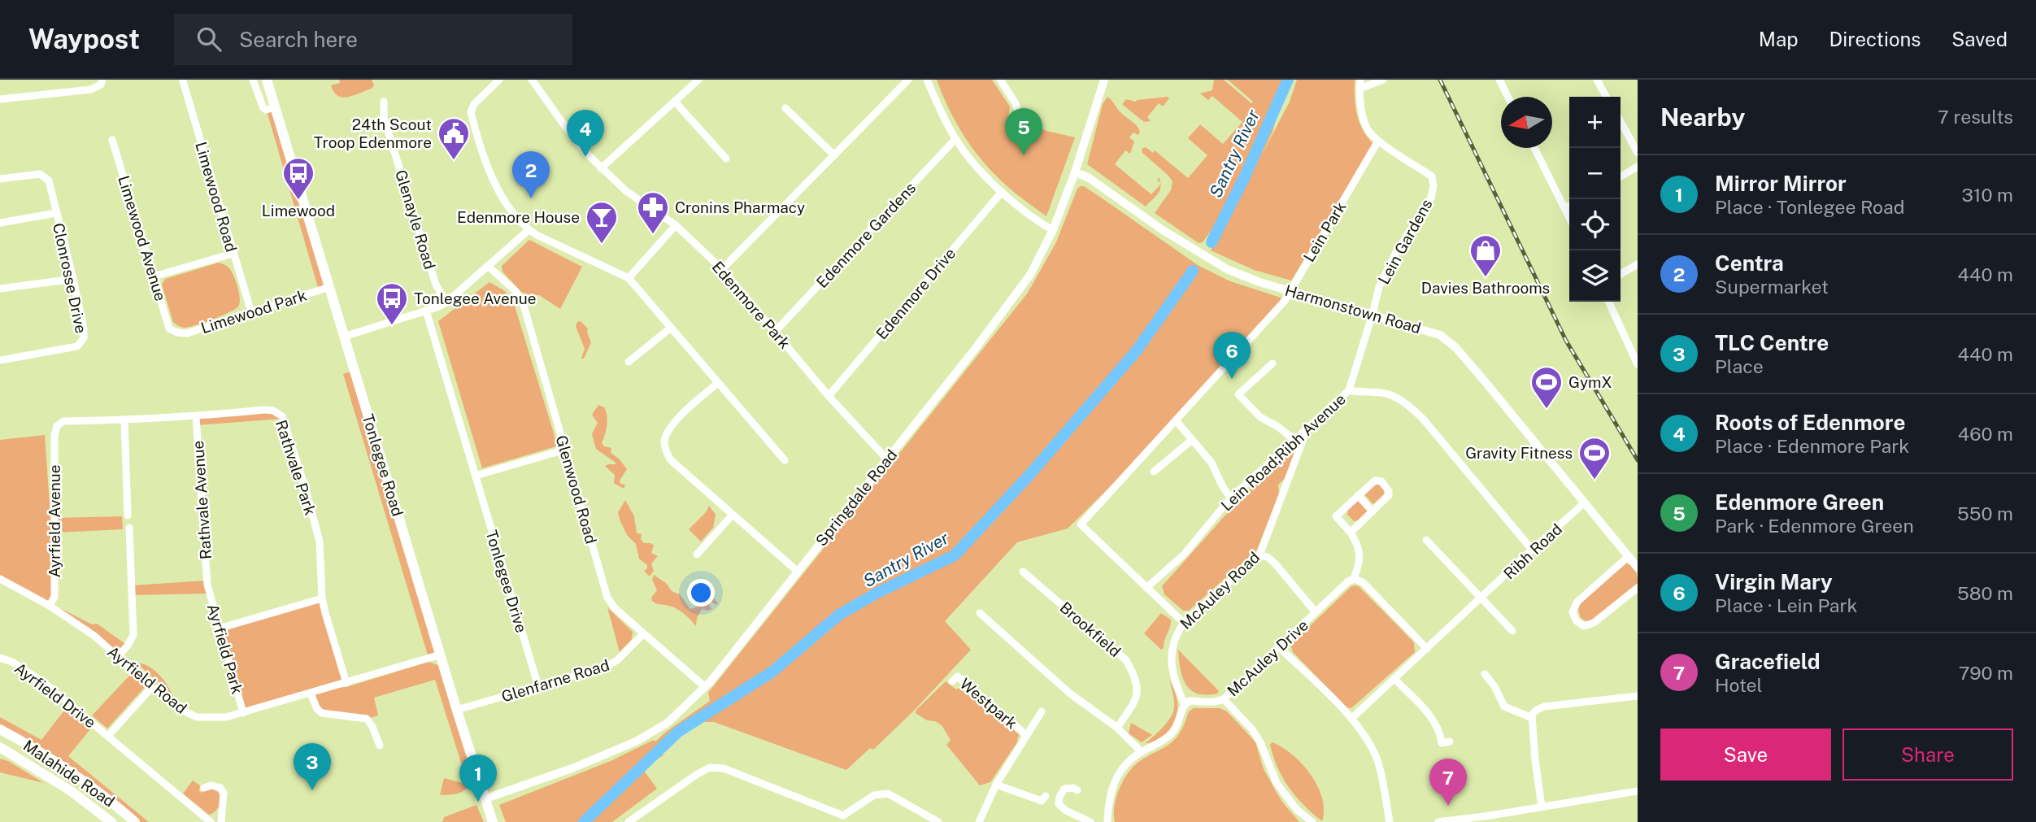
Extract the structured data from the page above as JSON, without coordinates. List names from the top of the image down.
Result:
{
  "streets": {
    "main road": ["Tonlegee Road", "Malahide Road"],
    "street": [
      "Limewood Road",
      "Glenayle Road",
      "Lein Park",
      "Edenmore Gardens",
      "Limewood Avenue",
      "Lein Gardens",
      "Clonrosse Drive",
      "Edenmore Drive",
      "Edenmore Park",
      "Harmonstown Road",
      "Limewood Park",
      "Lein Road;Ribh Avenue",
      "Rathvale Park",
      "Glenwood Road",
      "Springdale Road",
      "Rathvale Avenue",
      "Ayrfield Avenue",
      "Ribh Road",
      "Tonlegee Drive",
      "McAuley Road",
      "Brookfield",
      "Ayrfield Park",
      "McAuley Drive",
      "Ayrfield Road",
      "Glenfarne Road",
      "Ayrfield Drive",
      "Westpark"
    ]
  },
  "crossings": [
    ["Limewood Road", "Limewood Park"],
    ["Lein Park", "Lein Gardens"],
    ["Lein Park", "Harmonstown Road"],
    ["Lein Park", "Lein Road;Ribh Avenue"],
    ["Edenmore Gardens", "Edenmore Park"],
    ["Limewood Avenue", "Limewood Park"],
    ["Lein Gardens", "Harmonstown Road"],
    ["Lein Gardens", "Lein Road;Ribh Avenue"],
    ["Edenmore Drive", "Edenmore Park"],
    ["Edenmore Park", "Springdale Road"],
    ["Harmonstown Road", "Springdale Road"],
    ["Harmonstown Road", "Ribh Road"],
    ["Limewood Park", "Tonlegee Road"],
    ["Lein Road;Ribh Avenue", "McAuley Road"],
    ["Tonlegee Road", "Springdale Road"],
    ["Tonlegee Road", "Ayrfield Road"],
    ["Tonlegee Road", "Glenfarne Road"],
    ["Rathvale Park", "Rathvale Avenue"],
    ["Rathvale Park", "Ayrfield Avenue"],
    ["Rathvale Park", "Ayrfield Road"],
    ["Glenwood Road", "Springdale Road"],
    ["Glenwood Road", "Glenfarne Road"],
    ["Rathvale Avenue", "Ayrfield Park"],
    ["Ayrfield Avenue", "Ayrfield Road"],
    ["Tonlegee Drive", "Glenfarne Road"],
    ["McAuley Road", "McAuley Drive"],
    ["Ayrfield Park", "Ayrfield Road"],
    ["Ayrfield Road", "Ayrfield Drive"]
  ],
  "water": ["Santry River"],
  "places": {
    "public building": ["24th Scout Troop Edenmore"],
    "bus stop": ["Limewood", "Tonlegee Avenue"],
    "pharmacy": ["Cronins Pharmacy"],
    "bar": ["Edenmore House"],
    "shop": ["Davies Bathrooms"],
    "sports": ["GymX", "Gravity Fitness"]
  },
  "north": "left",
  "page": {
    "header": "Waypost",
    "search": "Search here",
    "nav": ["Map", "Directions", "Saved"],
    "heading": ["Nearby", "7 results"],
    "map_buttons": ["+", "−"],
    "pins": [
      "5",
      "4",
      "2",
      "6",
      "3",
      "1",
      "7"
    ],
    "list": [
      {
        "mark": "1",
        "name": "Mirror Mirror",
        "note": "Place · Tonlegee Road",
        "value": "310 m"
      },
      {
        "mark": "2",
        "name": "Centra",
        "note": "Supermarket",
        "value": "440 m"
      },
      {
        "mark": "3",
        "name": "TLC Centre",
        "note": "Place",
        "value": "440 m"
      },
      {
        "mark": "4",
        "name": "Roots of Edenmore",
        "note": "Place · Edenmore Park",
        "value": "460 m"
      },
      {
        "mark": "5",
        "name": "Edenmore Green",
        "note": "Park · Edenmore Green",
        "value": "550 m"
      },
      {
        "mark": "6",
        "name": "Virgin Mary",
        "note": "Place · Lein Park",
        "value": "580 m"
      },
      {
        "mark": "7",
        "name": "Gracefield",
        "note": "Hotel",
        "value": "790 m"
      }
    ],
    "buttons": ["Save", "Share"]
  }
}
